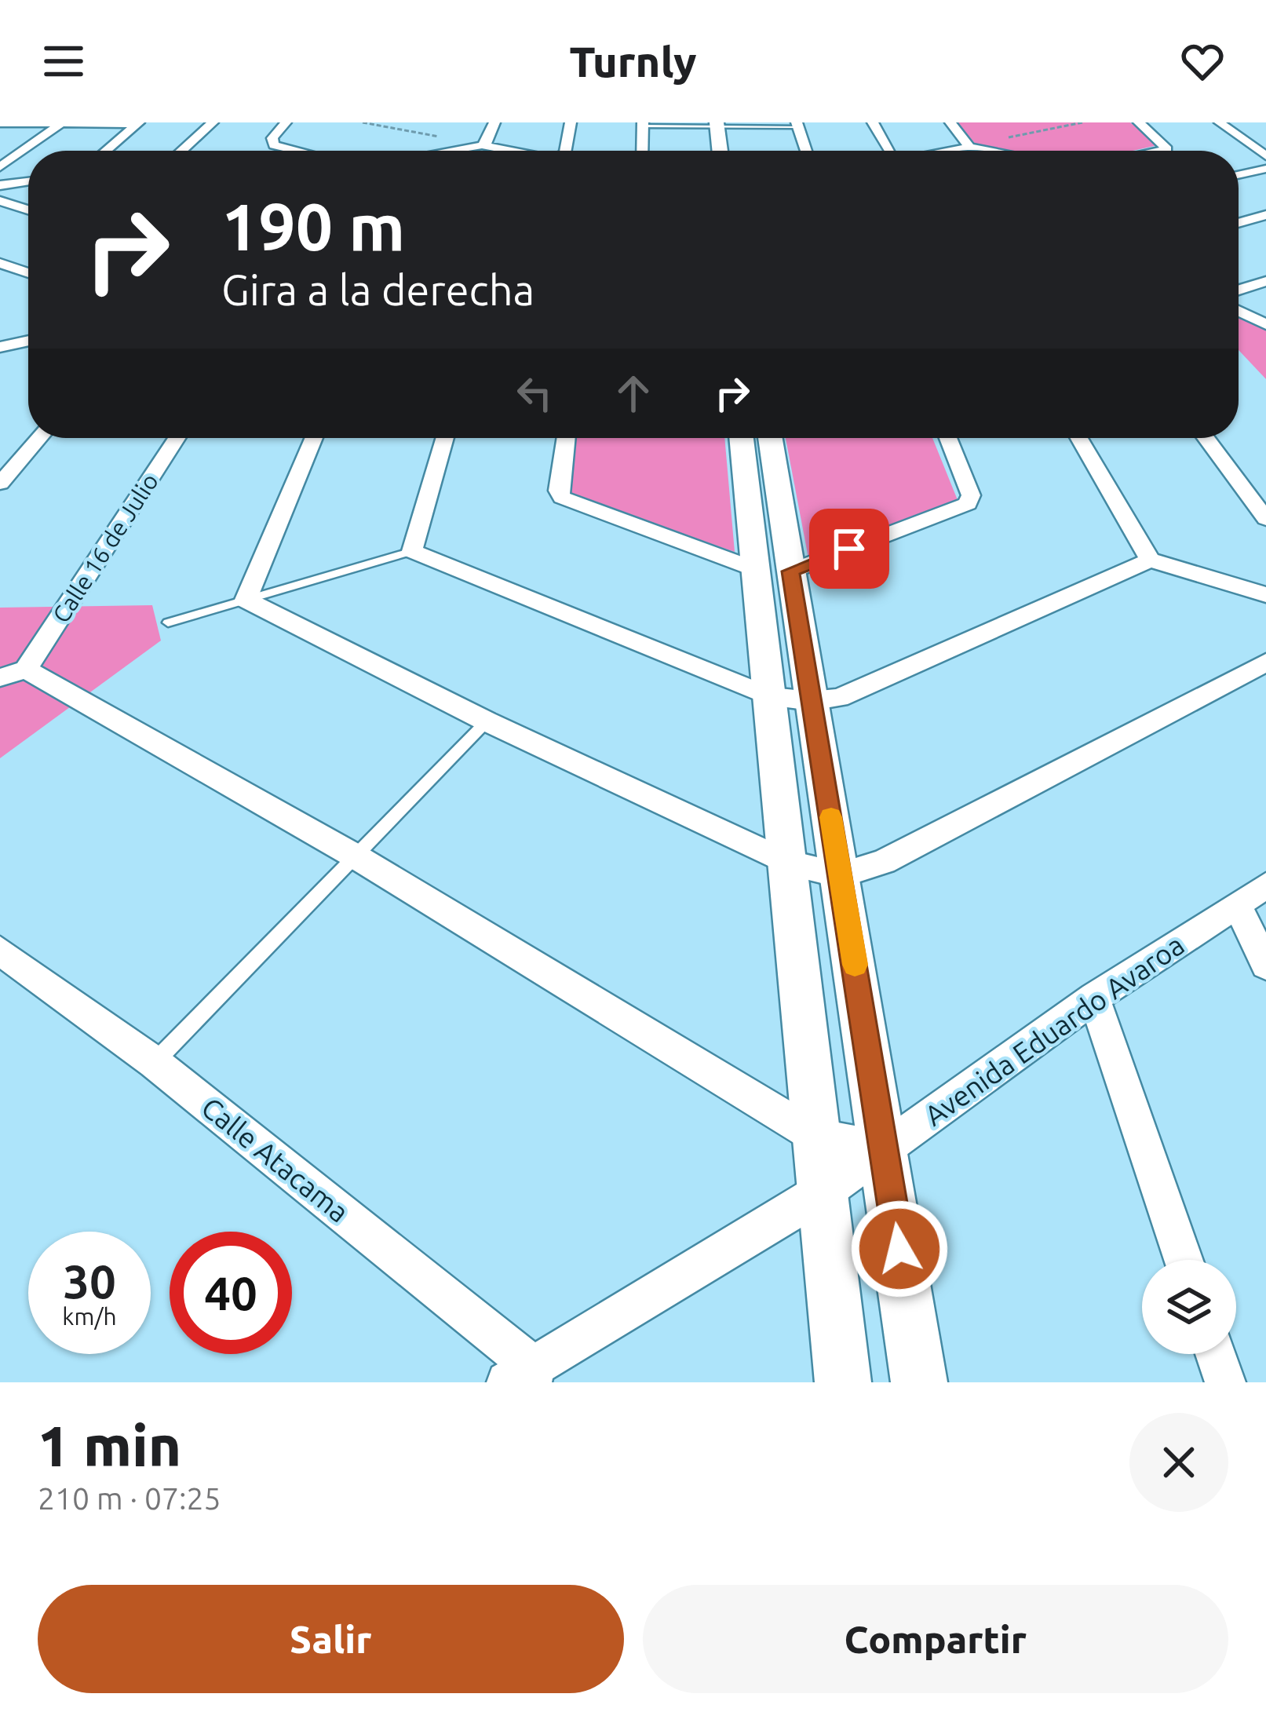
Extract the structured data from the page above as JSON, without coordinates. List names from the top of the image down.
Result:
{
  "streets": {
    "street": ["Calle 16 de Julio", "Avenida Eduardo Avaroa", "Calle Atacama"]
  },
  "crossings": [
    ["Avenida Eduardo Avaroa", "Calle Atacama"]
  ],
  "page": {
    "header": "Turnly",
    "turn": ["190 m", "Gira a la derecha"],
    "speed": "30 km/h",
    "limit": "40",
    "heading": ["1 min", "210 m · 07:25"],
    "buttons": ["Salir", "Compartir"]
  }
}
